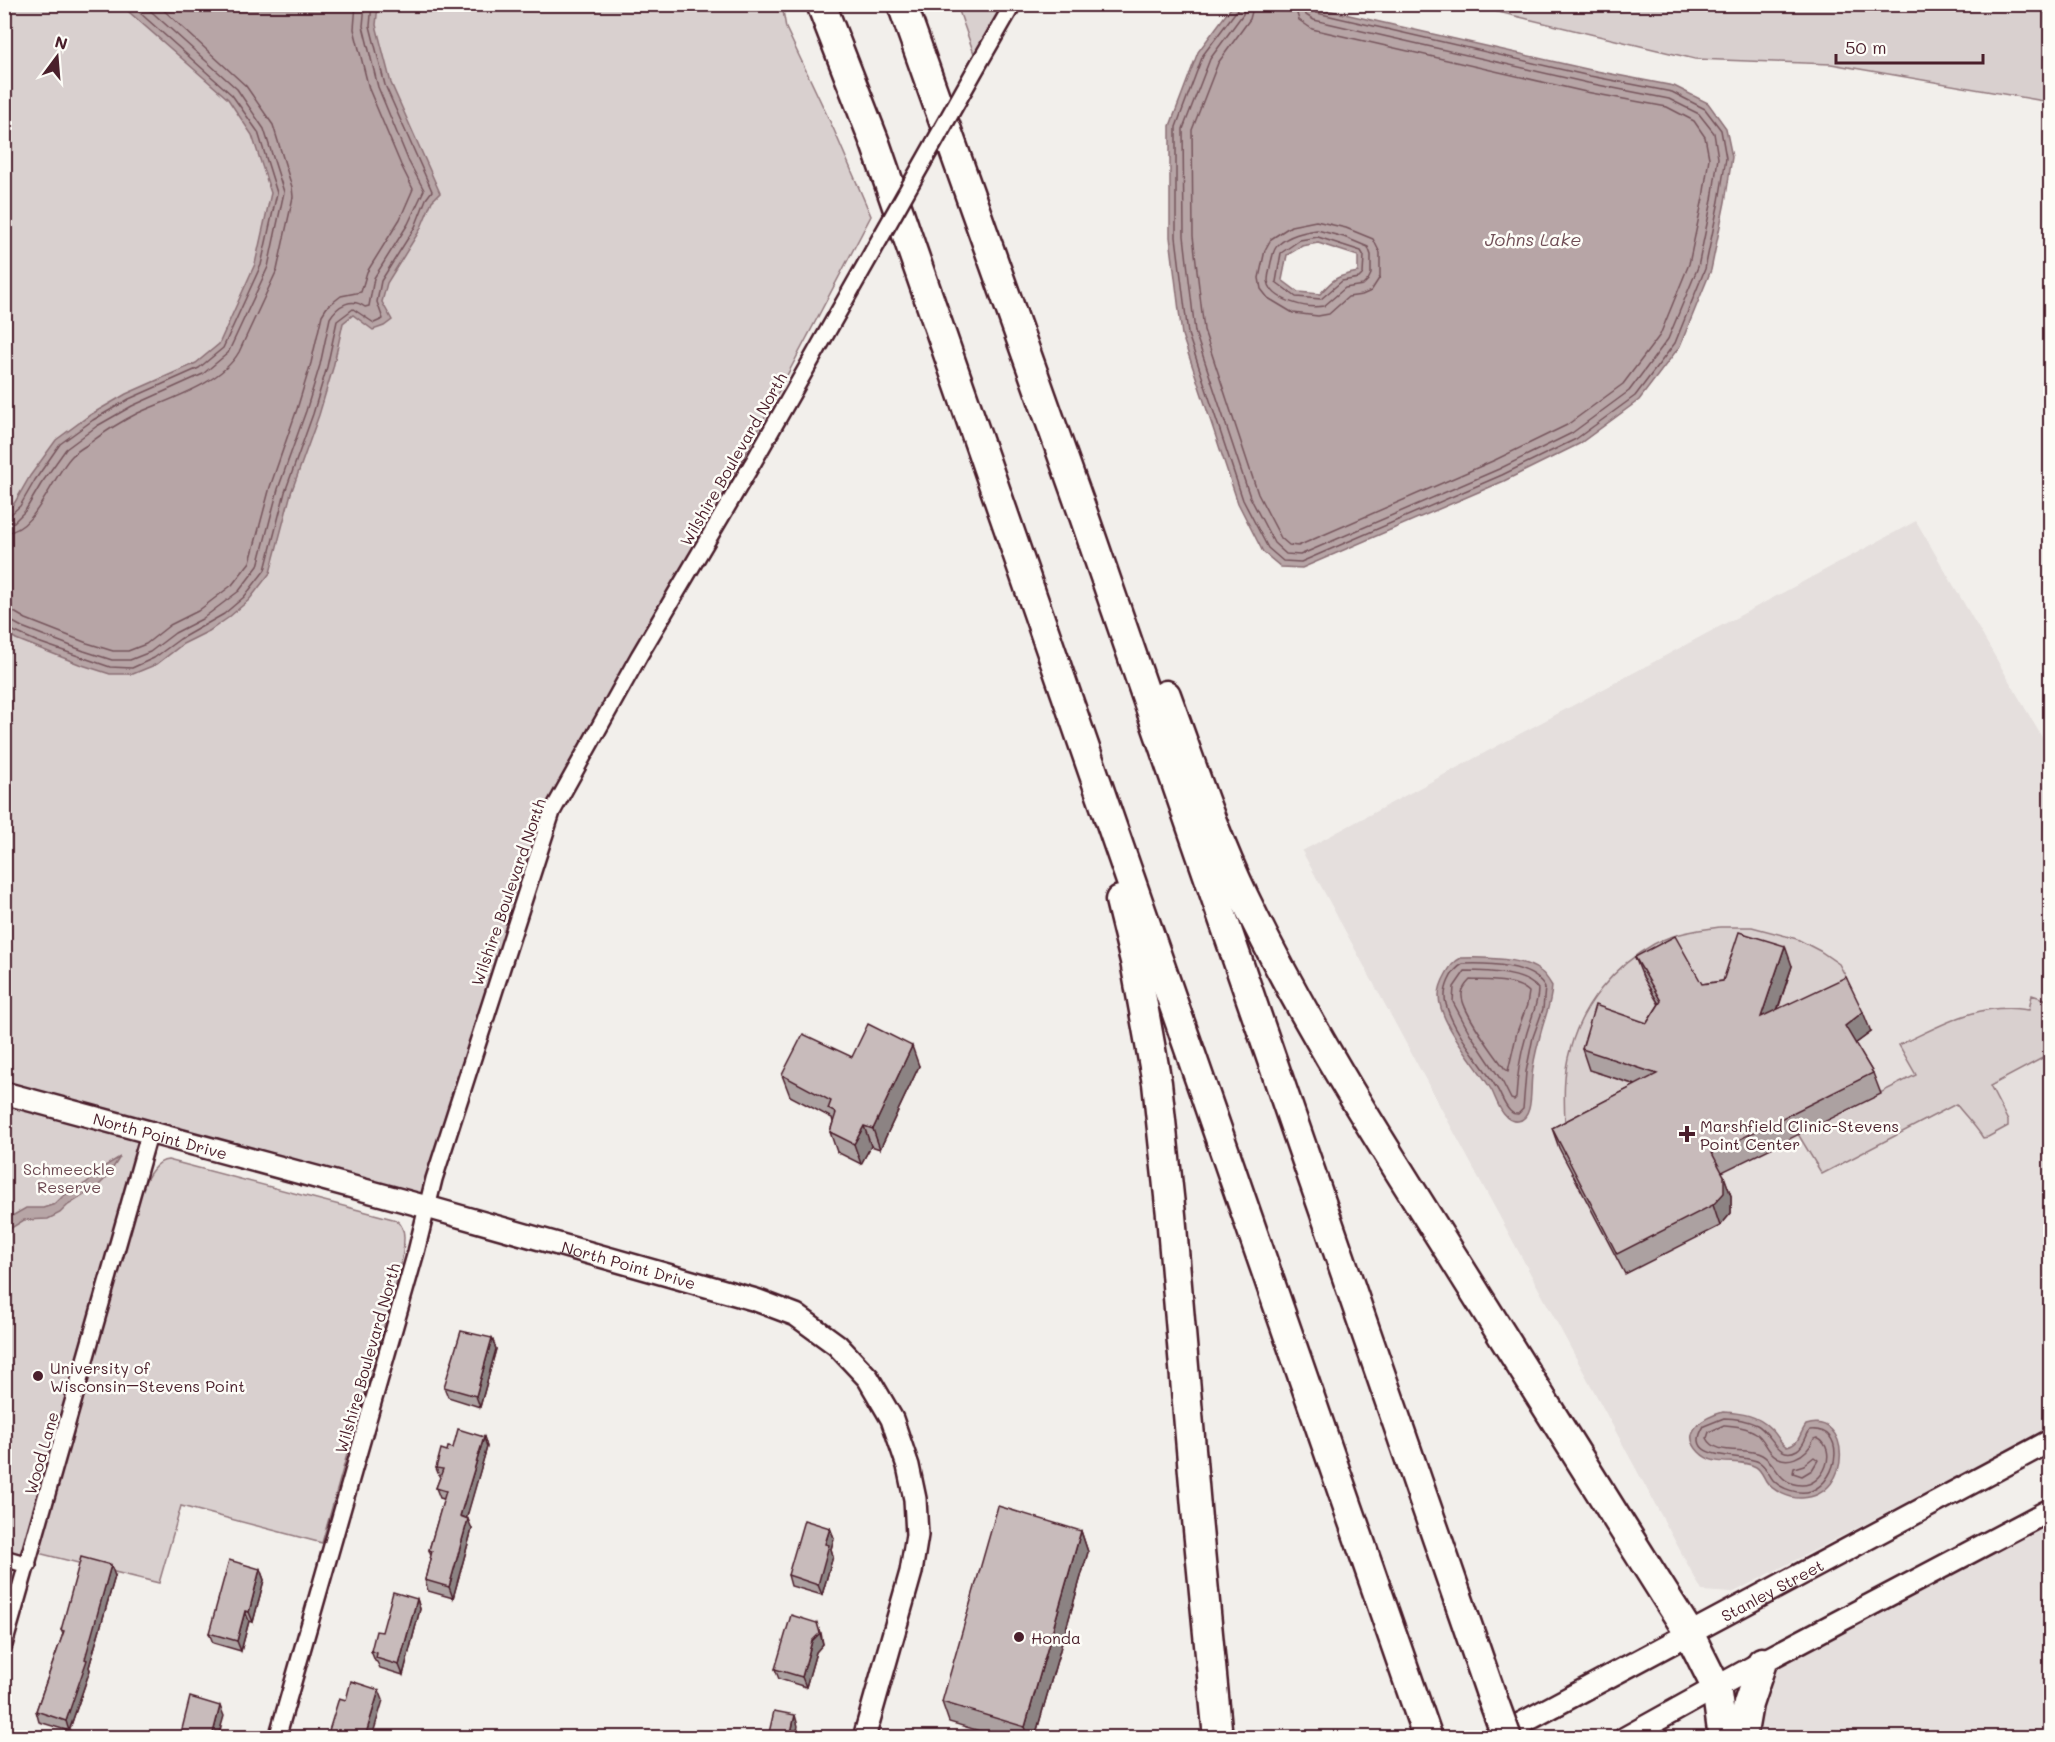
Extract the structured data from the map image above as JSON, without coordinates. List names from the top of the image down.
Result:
{
  "streets": {
    "street": [
      "Wilshire Boulevard North",
      "North Point Drive",
      "Wood Lane",
      "Stanley Street"
    ]
  },
  "crossings": [
    ["Wilshire Boulevard North", "North Point Drive"],
    ["North Point Drive", "Wood Lane"]
  ],
  "water": ["Johns Lake"],
  "parks": ["Schmeeckle Reserve"],
  "places": {
    "health": ["Marshfield Clinic-Stevens Point Center"],
    "other": ["University of Wisconsin–Stevens Point", "Honda"]
  },
  "scale_bar": "50 m",
  "north": "top"
}
